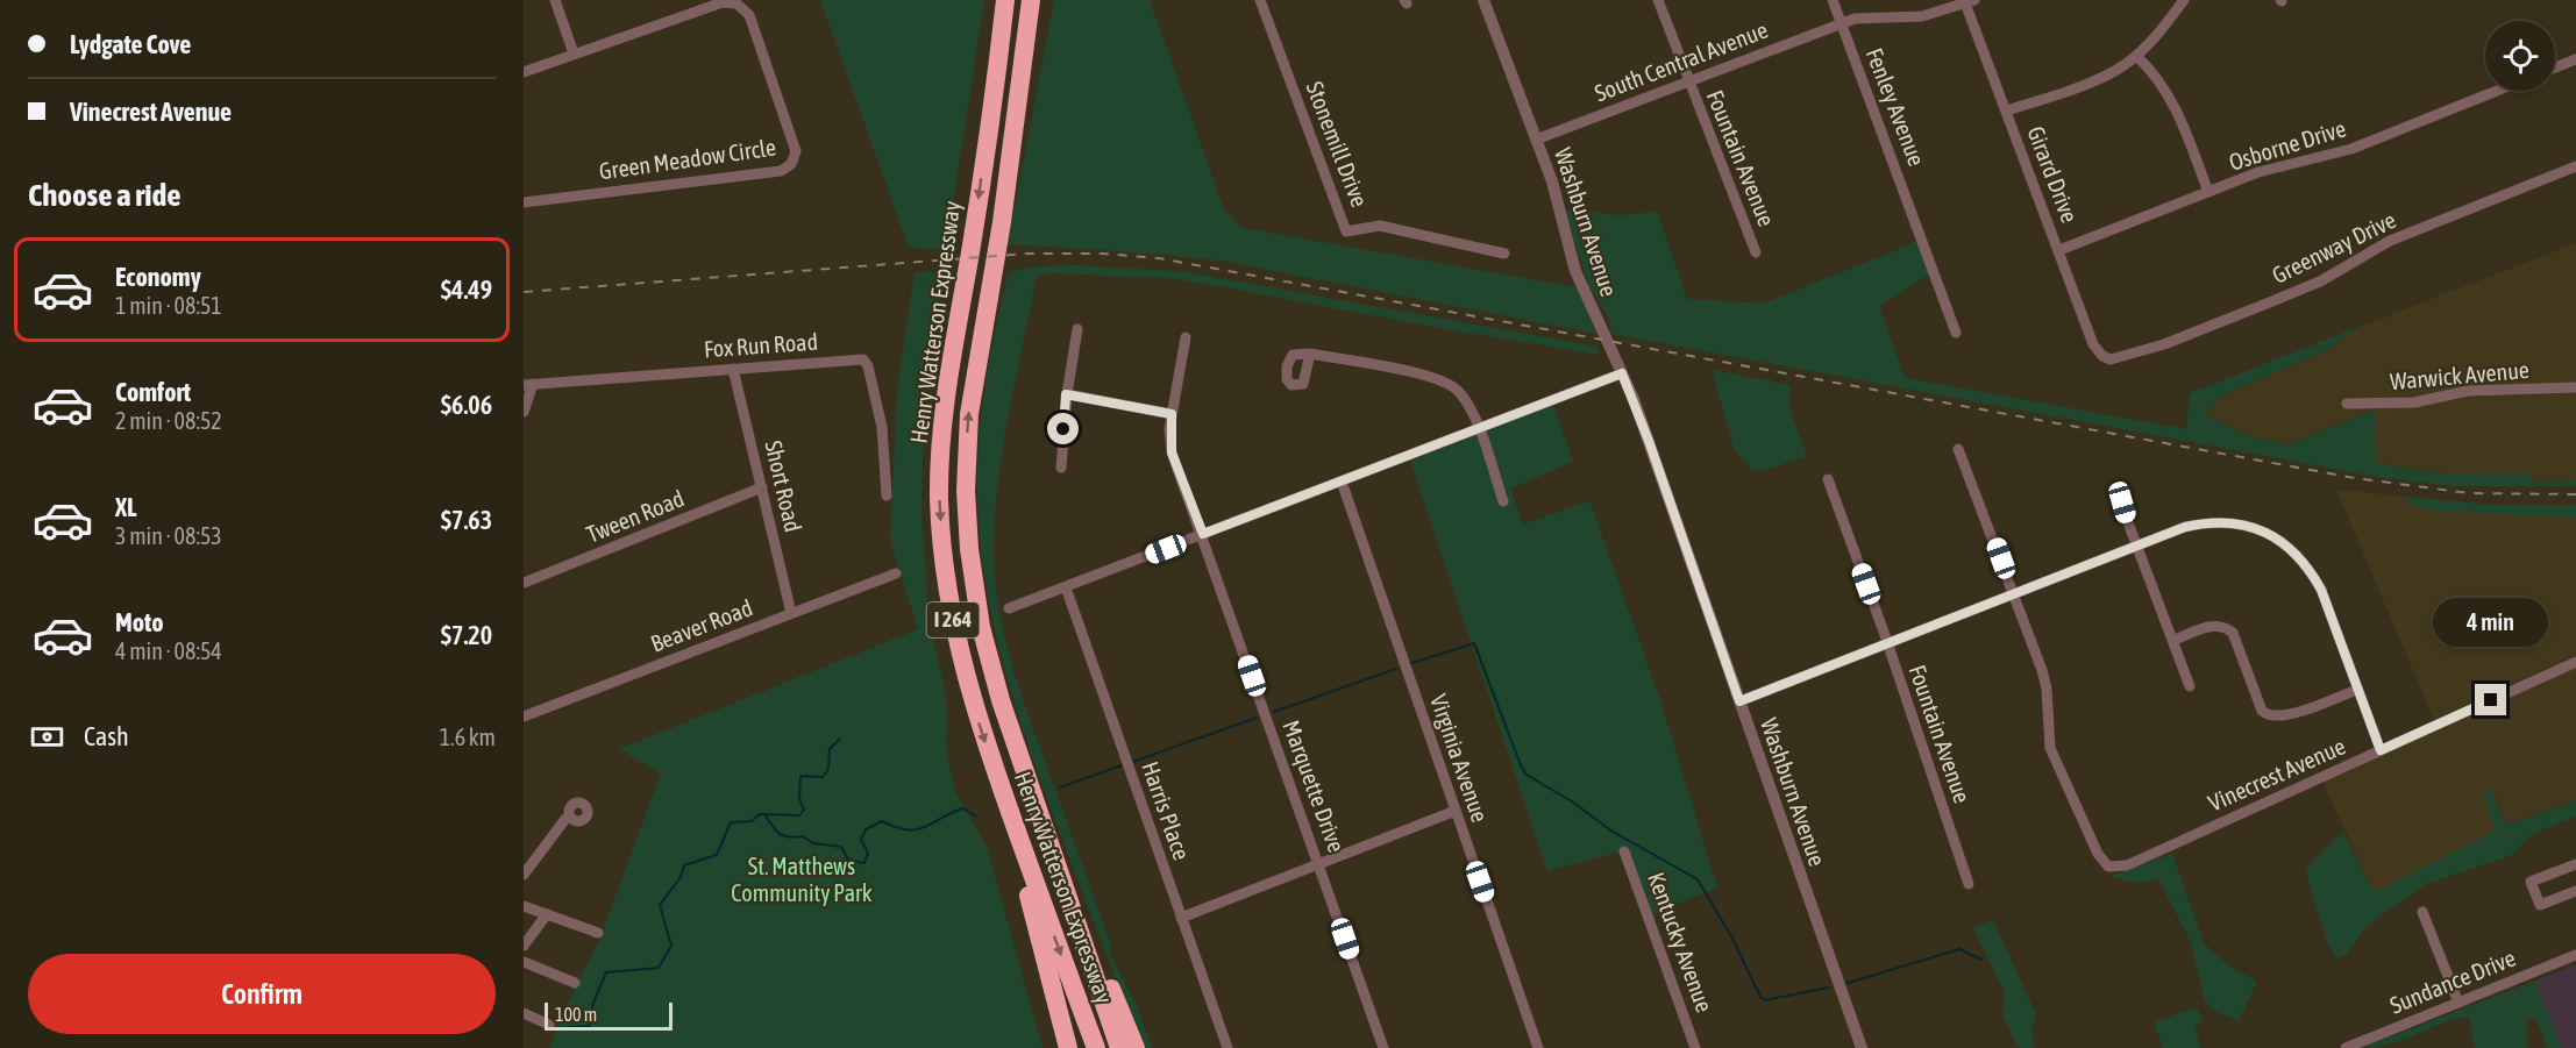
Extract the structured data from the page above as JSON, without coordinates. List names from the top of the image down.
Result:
{
  "streets": {
    "highway": ["Henry Watterson Expressway", "I 264"],
    "street": [
      "South Central Avenue",
      "Fenley Avenue",
      "Stonemill Drive",
      "Osborne Drive",
      "Fountain Avenue",
      "Green Meadow Circle",
      "Girard Drive",
      "Washburn Avenue",
      "Greenway Drive",
      "Fox Run Road",
      "Warwick Avenue",
      "Short Road",
      "Tween Road",
      "Beaver Road",
      "Virginia Avenue",
      "Vinecrest Avenue",
      "Marquette Drive",
      "Harris Place",
      "Kentucky Avenue",
      "Sundance Drive"
    ]
  },
  "crossings": [
    ["South Central Avenue", "Fenley Avenue"],
    ["South Central Avenue", "Fountain Avenue"],
    ["South Central Avenue", "Girard Drive"],
    ["South Central Avenue", "Washburn Avenue"],
    ["Osborne Drive", "Girard Drive"],
    ["Girard Drive", "Greenway Drive"],
    ["Fox Run Road", "Short Road"],
    ["Short Road", "Tween Road"],
    ["Short Road", "Beaver Road"]
  ],
  "parks": ["St. Matthews Community Park"],
  "scale_bar": "100 m",
  "page": {
    "banner": ["Lydgate Cove", "Vinecrest Avenue"],
    "heading": "Choose a ride",
    "list": [
      {
        "name": "Economy",
        "note": "1 min · 08:51",
        "value": "$4.49"
      },
      {
        "name": "Comfort",
        "note": "2 min · 08:52",
        "value": "$6.06"
      },
      {
        "name": "XL",
        "note": "3 min · 08:53",
        "value": "$7.63"
      },
      {
        "name": "Moto",
        "note": "4 min · 08:54",
        "value": "$7.20"
      }
    ],
    "bubble": "4 min",
    "pay": ["Cash", "1.6 km"],
    "buttons": "Confirm",
    "scale": "100 m"
  }
}
